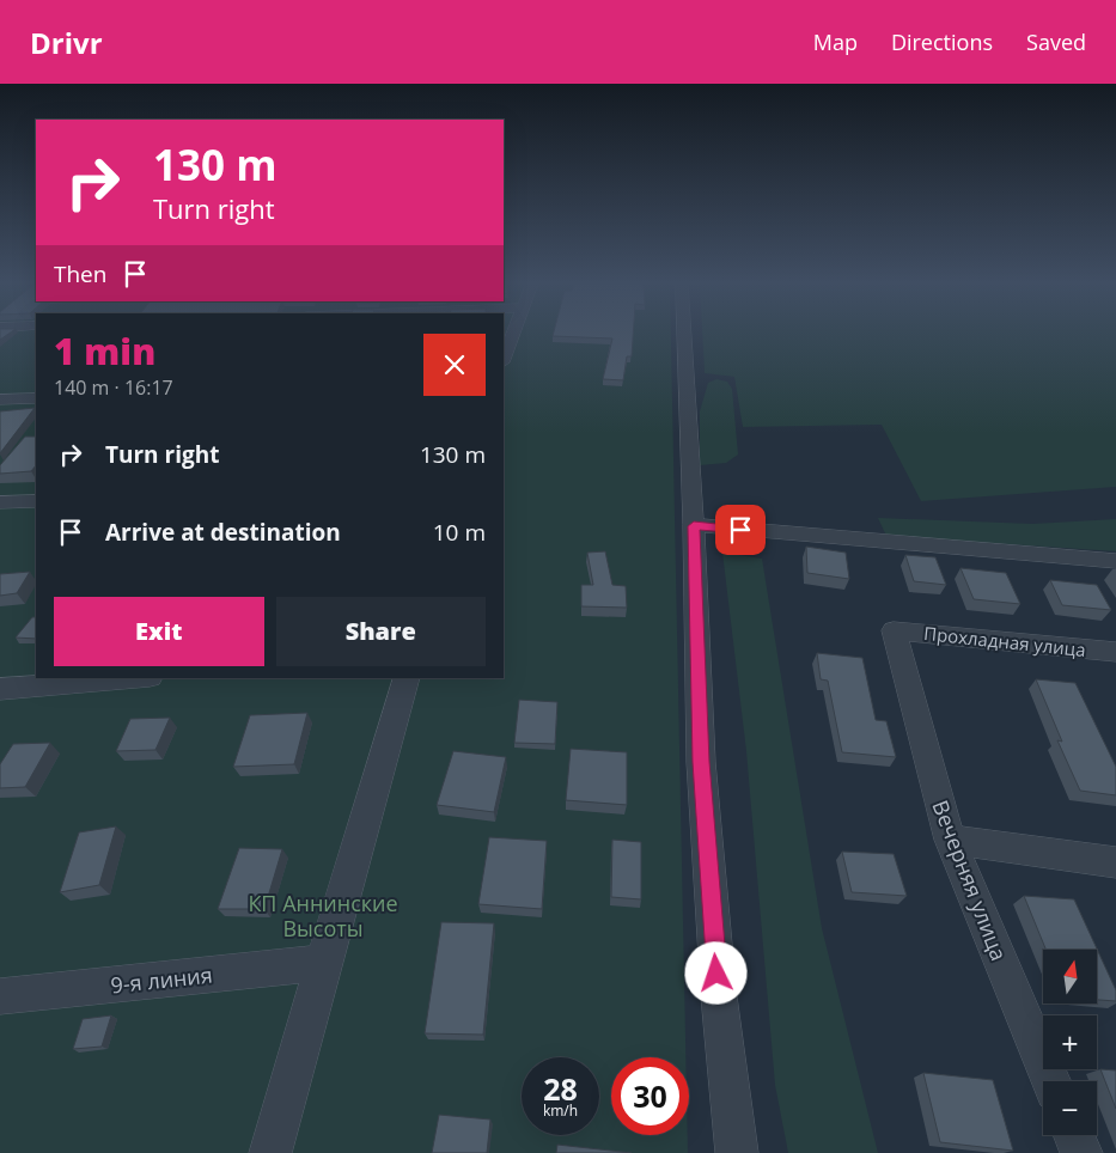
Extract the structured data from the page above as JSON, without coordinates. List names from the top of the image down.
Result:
{
  "streets": {
    "street": ["Прохладная улица", "Вечерняя улица", "9-я линия"]
  },
  "crossings": [
    ["Прохладная улица", "Вечерняя улица"]
  ],
  "parks": ["КП Аннинские Высоты"],
  "north": "top",
  "page": {
    "header": "Drivr",
    "nav": ["Map", "Directions", "Saved"],
    "turn": ["130 m", "Turn right"],
    "then": "Then",
    "heading": ["1 min", "140 m · 16:17"],
    "list": [
      {
        "name": "Turn right",
        "value": "130 m"
      },
      {
        "name": "Arrive at destination",
        "value": "10 m"
      }
    ],
    "buttons": ["Exit", "Share"],
    "map_buttons": ["+", "−"],
    "speed": "28 km/h",
    "limit": "30"
  }
}
